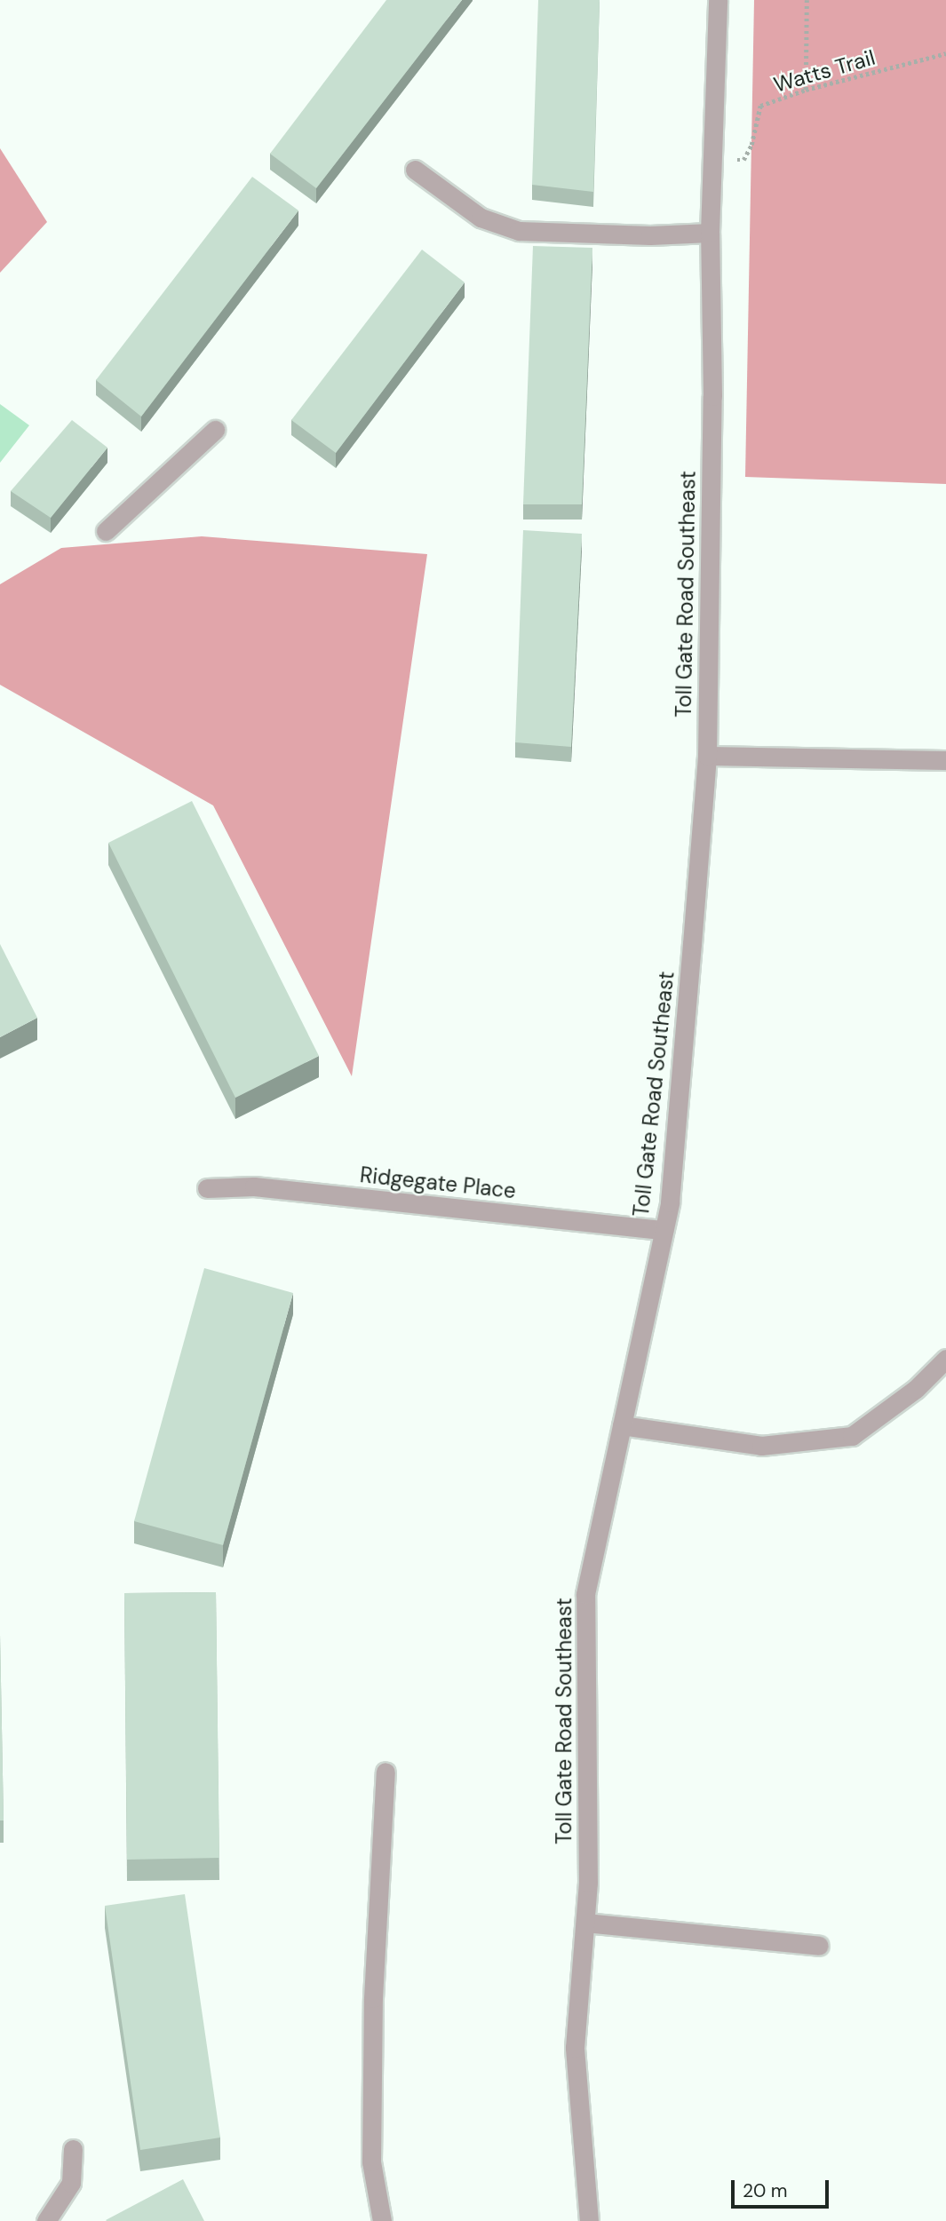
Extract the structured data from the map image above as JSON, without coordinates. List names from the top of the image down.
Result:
{
  "streets": {
    "street": ["Toll Gate Road Southeast", "Ridgegate Place"],
    "path": ["Watts Trail"]
  },
  "crossings": [
    ["Watts Trail", "Toll Gate Road Southeast"],
    ["Toll Gate Road Southeast", "Ridgegate Place"]
  ],
  "scale_bar": "20 m"
}
